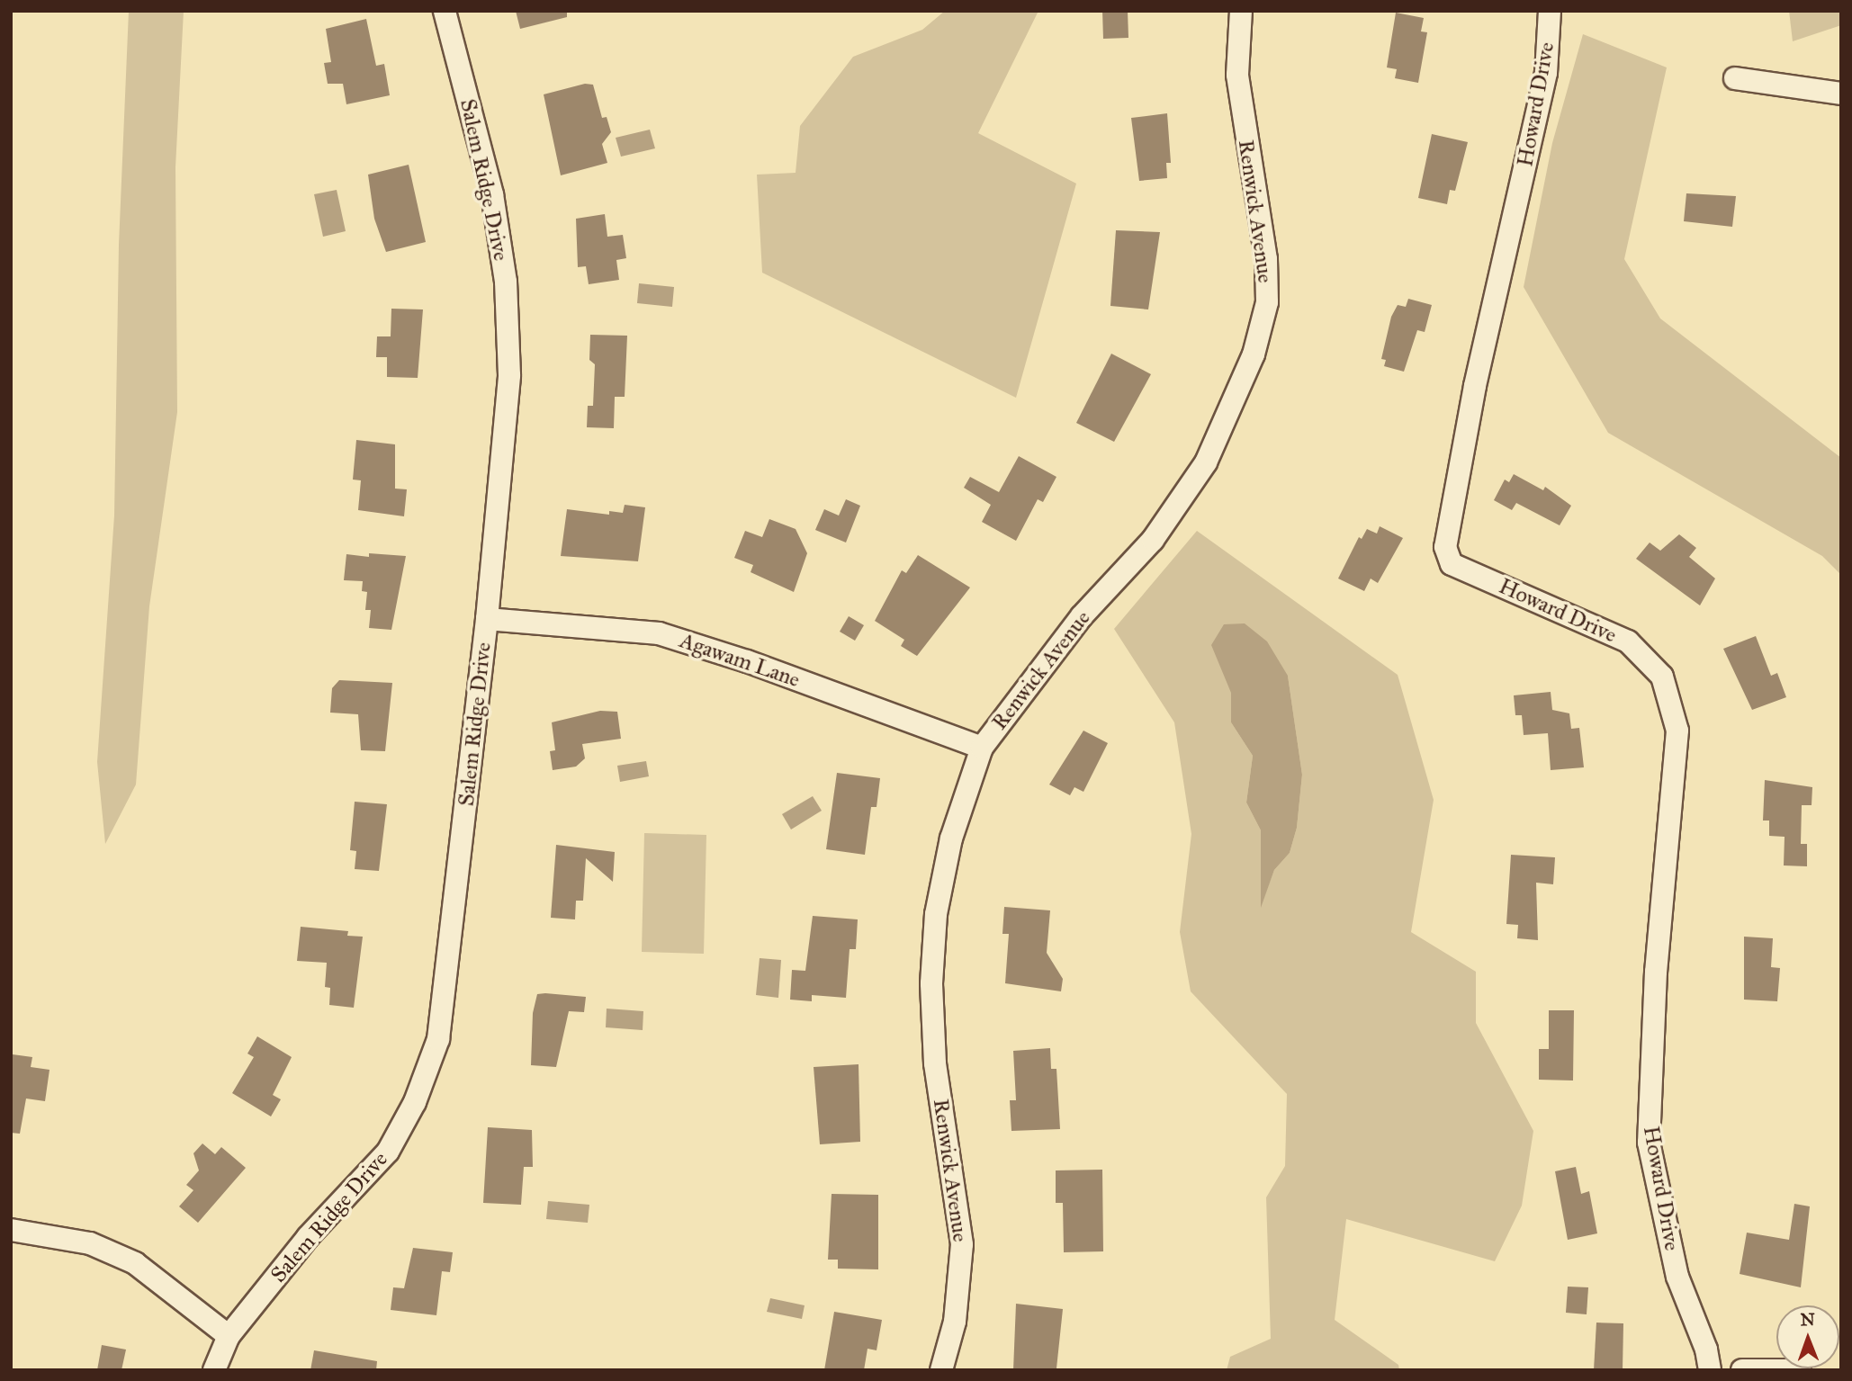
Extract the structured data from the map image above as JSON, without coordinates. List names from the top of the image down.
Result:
{
  "streets": {
    "street": [
      "Howard Drive",
      "Salem Ridge Drive",
      "Renwick Avenue",
      "Agawam Lane"
    ]
  },
  "crossings": [
    ["Salem Ridge Drive", "Agawam Lane"],
    ["Renwick Avenue", "Agawam Lane"]
  ],
  "north": "top"
}
